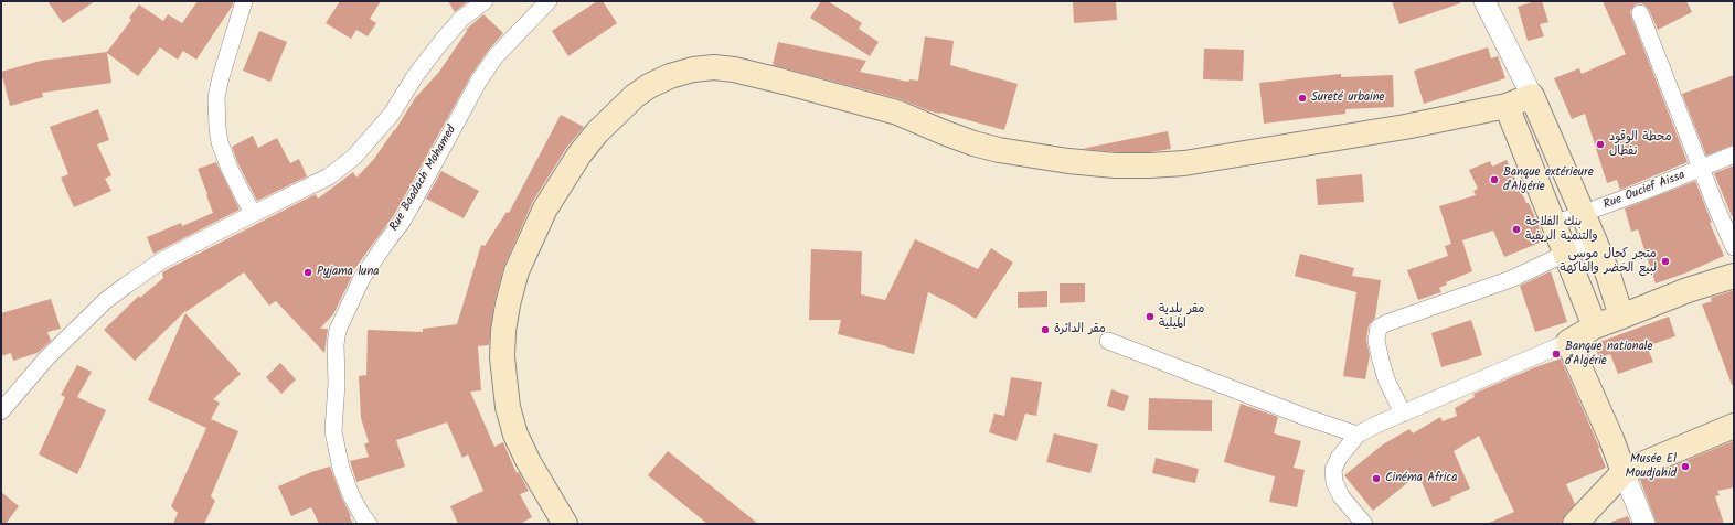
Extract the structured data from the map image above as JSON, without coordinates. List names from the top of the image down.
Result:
{
  "streets": {
    "street": ["Rue Baadach Mohamed", "Rue Oucief Aissa"]
  },
  "places": [
    "Sureté urbaine",
    "محطة الوقود نفطال",
    "Banque extérieure d'Algérie",
    "بنك الفلاحة والتنمية الريفية",
    "متجر كحال موسى لبيع الخضر والفاكهة",
    "Pyjama luna",
    "مقر بلدية الميلية",
    "مقر الدائرة",
    "Banque nationale d'Algérie",
    "Musée El Moudjahid",
    "Cinéma Africa"
  ]
}
